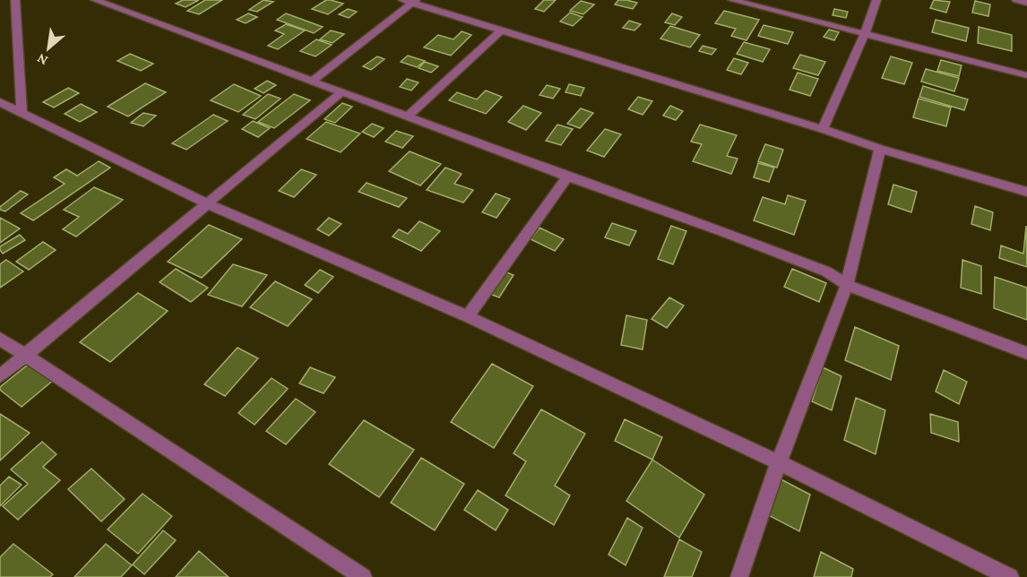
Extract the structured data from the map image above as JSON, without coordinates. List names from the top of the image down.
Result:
{
  "north": "bottom left"
}
